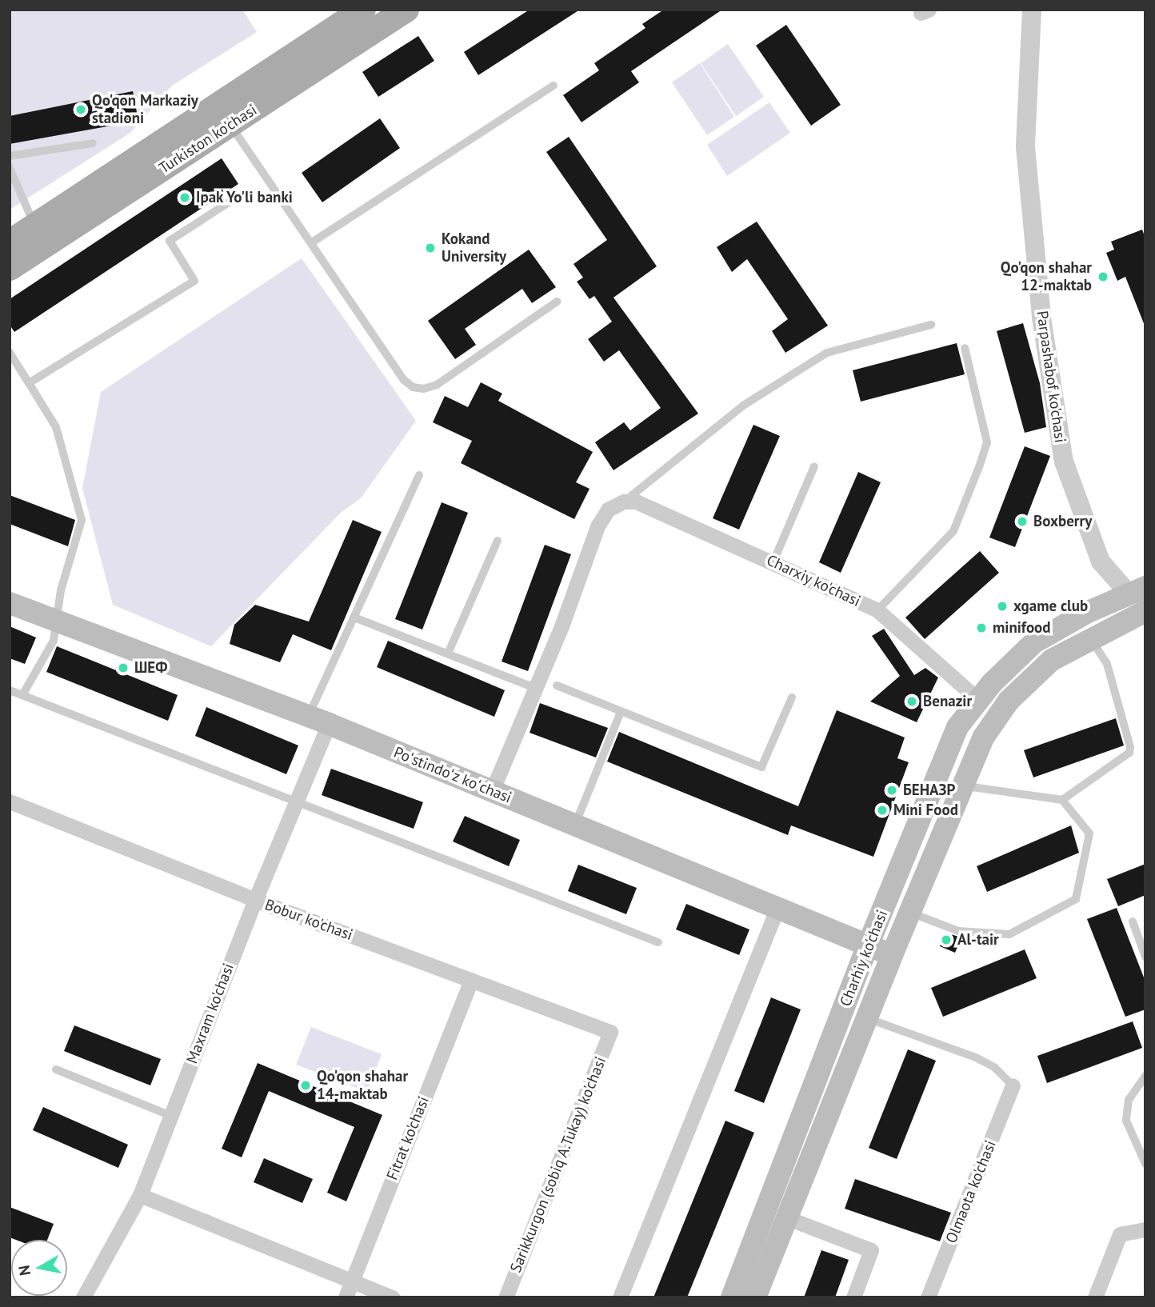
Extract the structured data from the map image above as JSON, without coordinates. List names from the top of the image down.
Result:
{
  "streets": {
    "main road": ["Turkiston ko'chasi", "Poʻstindoʻz koʻchasi", "Charhiy ko'chasi"],
    "street": [
      "Parpashabof ko'chasi",
      "Charxiy ko'chasi",
      "Bobur ko'chasi",
      "Maxram ko'chasi",
      "Fitrat ko'chasi",
      "Sarikkurgon (sobiq A.Tukay) ko'chasi",
      "Olmaota ko'chasi"
    ]
  },
  "crossings": [
    ["Parpashabof ko'chasi", "Charhiy ko'chasi"],
    ["Charxiy ko'chasi", "Charhiy ko'chasi"],
    ["Poʻstindoʻz koʻchasi", "Charhiy ko'chasi"],
    ["Poʻstindoʻz koʻchasi", "Maxram ko'chasi"],
    ["Bobur ko'chasi", "Maxram ko'chasi"],
    ["Bobur ko'chasi", "Fitrat ko'chasi"],
    ["Bobur ko'chasi", "Sarikkurgon (sobiq A.Tukay) ko'chasi"]
  ],
  "places": [
    "Qo'qon Markaziy stadioni",
    "Ipak Yo'li banki",
    "Kokand University",
    "Qo'qon shahar 12-maktab",
    "Boxberry",
    "xgame club",
    "minifood",
    "ШЕФ",
    "Benazir",
    "БЕНАЗР",
    "Mini Food",
    "Al-tair",
    "Qo'qon shahar 14-maktab"
  ],
  "north": "left"
}
